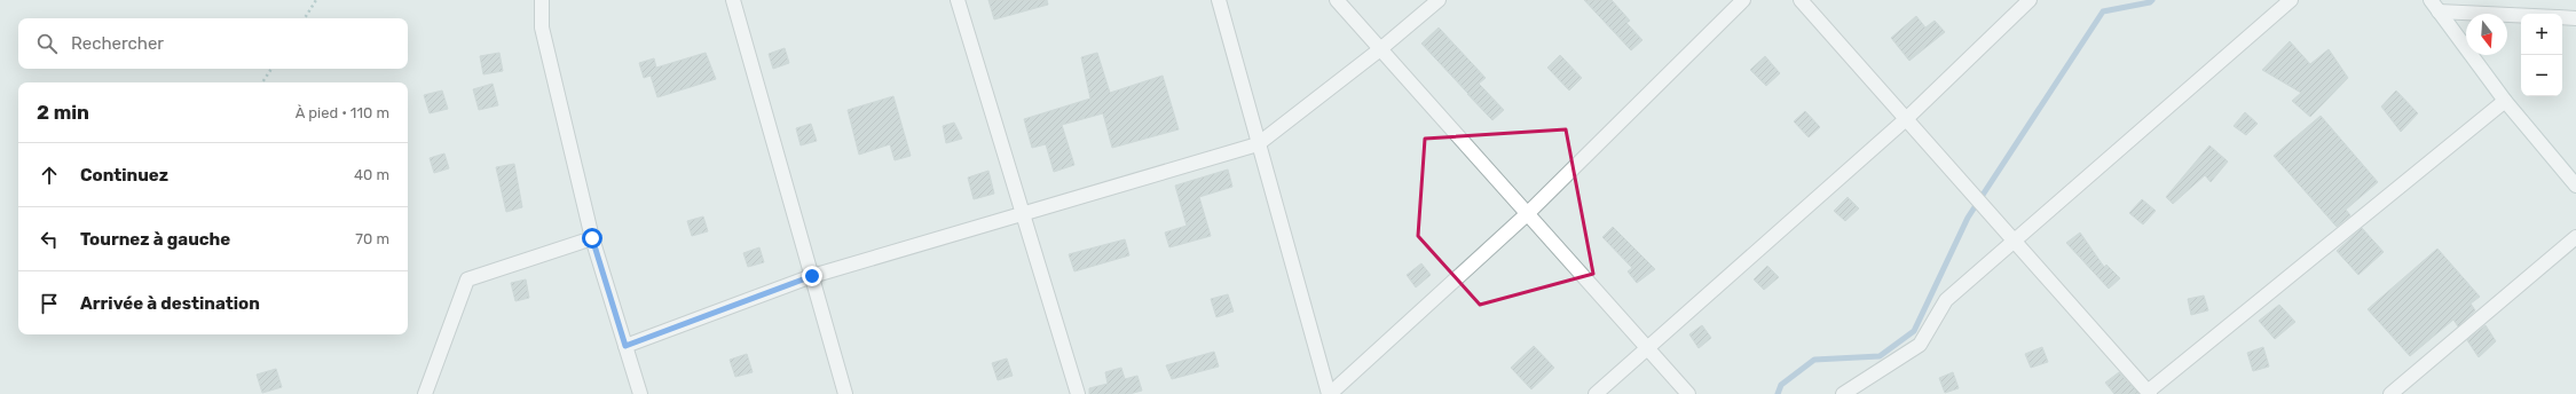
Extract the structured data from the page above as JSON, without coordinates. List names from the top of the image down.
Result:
{
  "north": "bottom",
  "page": {
    "map_buttons": ["+", "−"],
    "search": "Rechercher",
    "heading": ["2 min", "À pied · 110 m"],
    "list": [
      ["Continuez", "40 m"],
      ["Tournez à gauche", "70 m"],
      "Arrivée à destination"
    ]
  }
}
